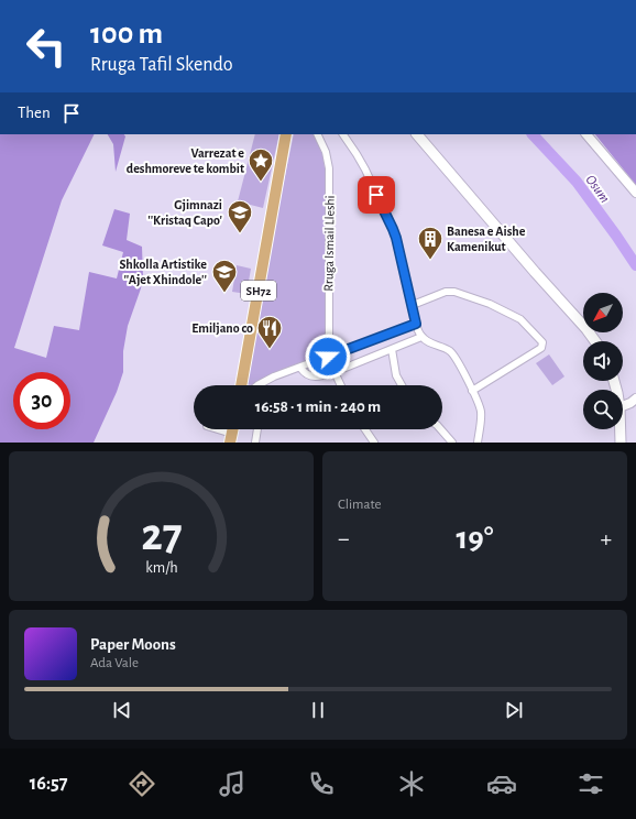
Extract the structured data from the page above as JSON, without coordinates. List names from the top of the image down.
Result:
{
  "streets": {
    "main road": ["SH72"],
    "street": ["Rruga Ismail Lleshi"]
  },
  "water": ["Osum"],
  "places": {
    "place": ["Varrezat e deshmoreve te kombit"],
    "school or university": ["Gjimnazi ''Kristaq Capo'", "Shkolla Artistike ''Ajet Xhindole''"],
    "building": ["Banesa e Aishe Kamenikut"],
    "restaurant": ["Emiljano co"]
  },
  "north": "bottom left",
  "page": {
    "turn": ["100 m", "Rruga Tafil Skendo"],
    "then": "Then",
    "limit": "30",
    "trip": "16:58 · 1 min · 240 m",
    "tile": "Climate",
    "heat": ["−", "19°", "+"],
    "song": ["Paper Moons", "Ada Vale"],
    "tabs": "16:57",
    "gauge": ["27", "km/h"]
  }
}
